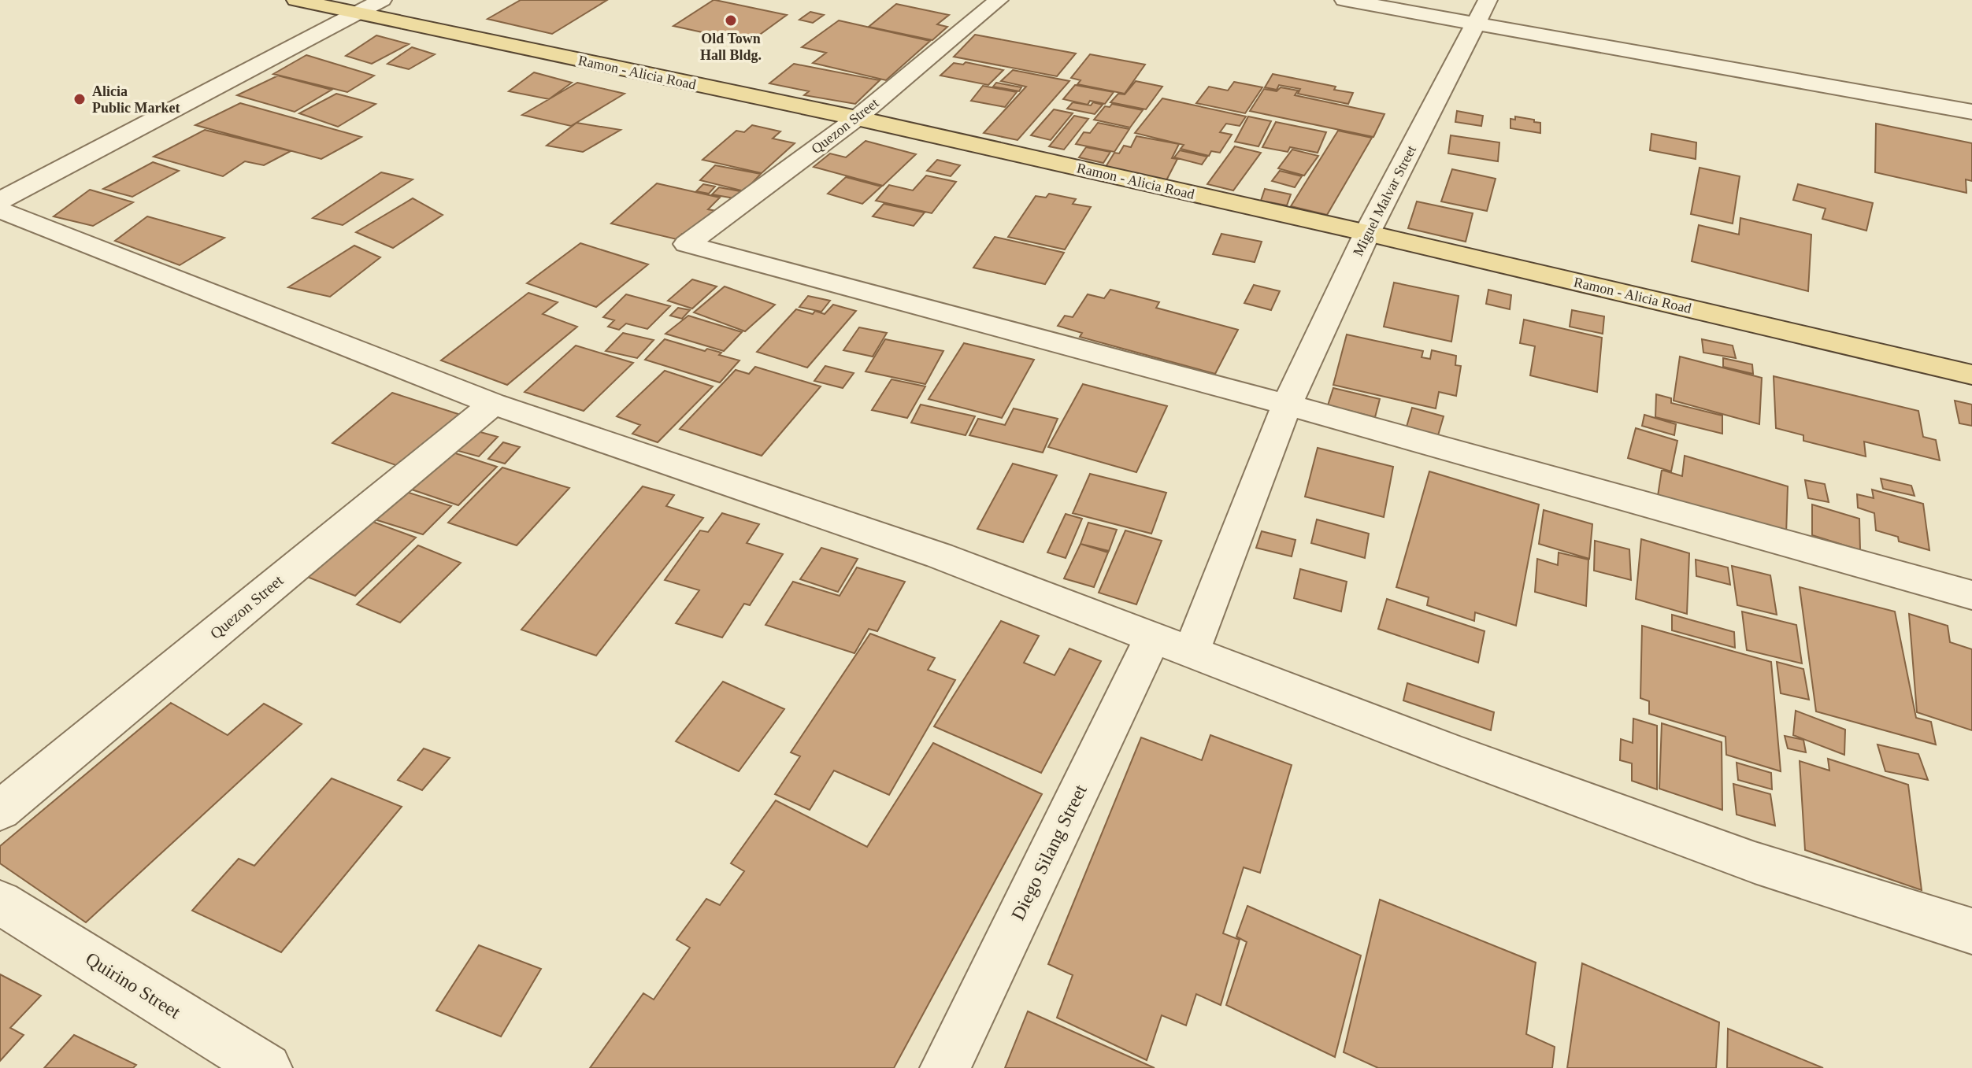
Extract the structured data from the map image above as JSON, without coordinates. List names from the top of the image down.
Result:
{
  "streets": {
    "main road": ["Ramon - Alicia Road"],
    "street": [
      "Quezon Street",
      "Miguel Malvar Street",
      "Diego Silang Street",
      "Quirino Street"
    ]
  },
  "crossings": [
    ["Ramon - Alicia Road", "Quezon Street"],
    ["Ramon - Alicia Road", "Miguel Malvar Street"],
    ["Quezon Street", "Miguel Malvar Street"],
    ["Quezon Street", "Diego Silang Street"],
    ["Miguel Malvar Street", "Diego Silang Street"]
  ],
  "places": ["Old Town Hall Bldg.", "Alicia Public Market"]
}
